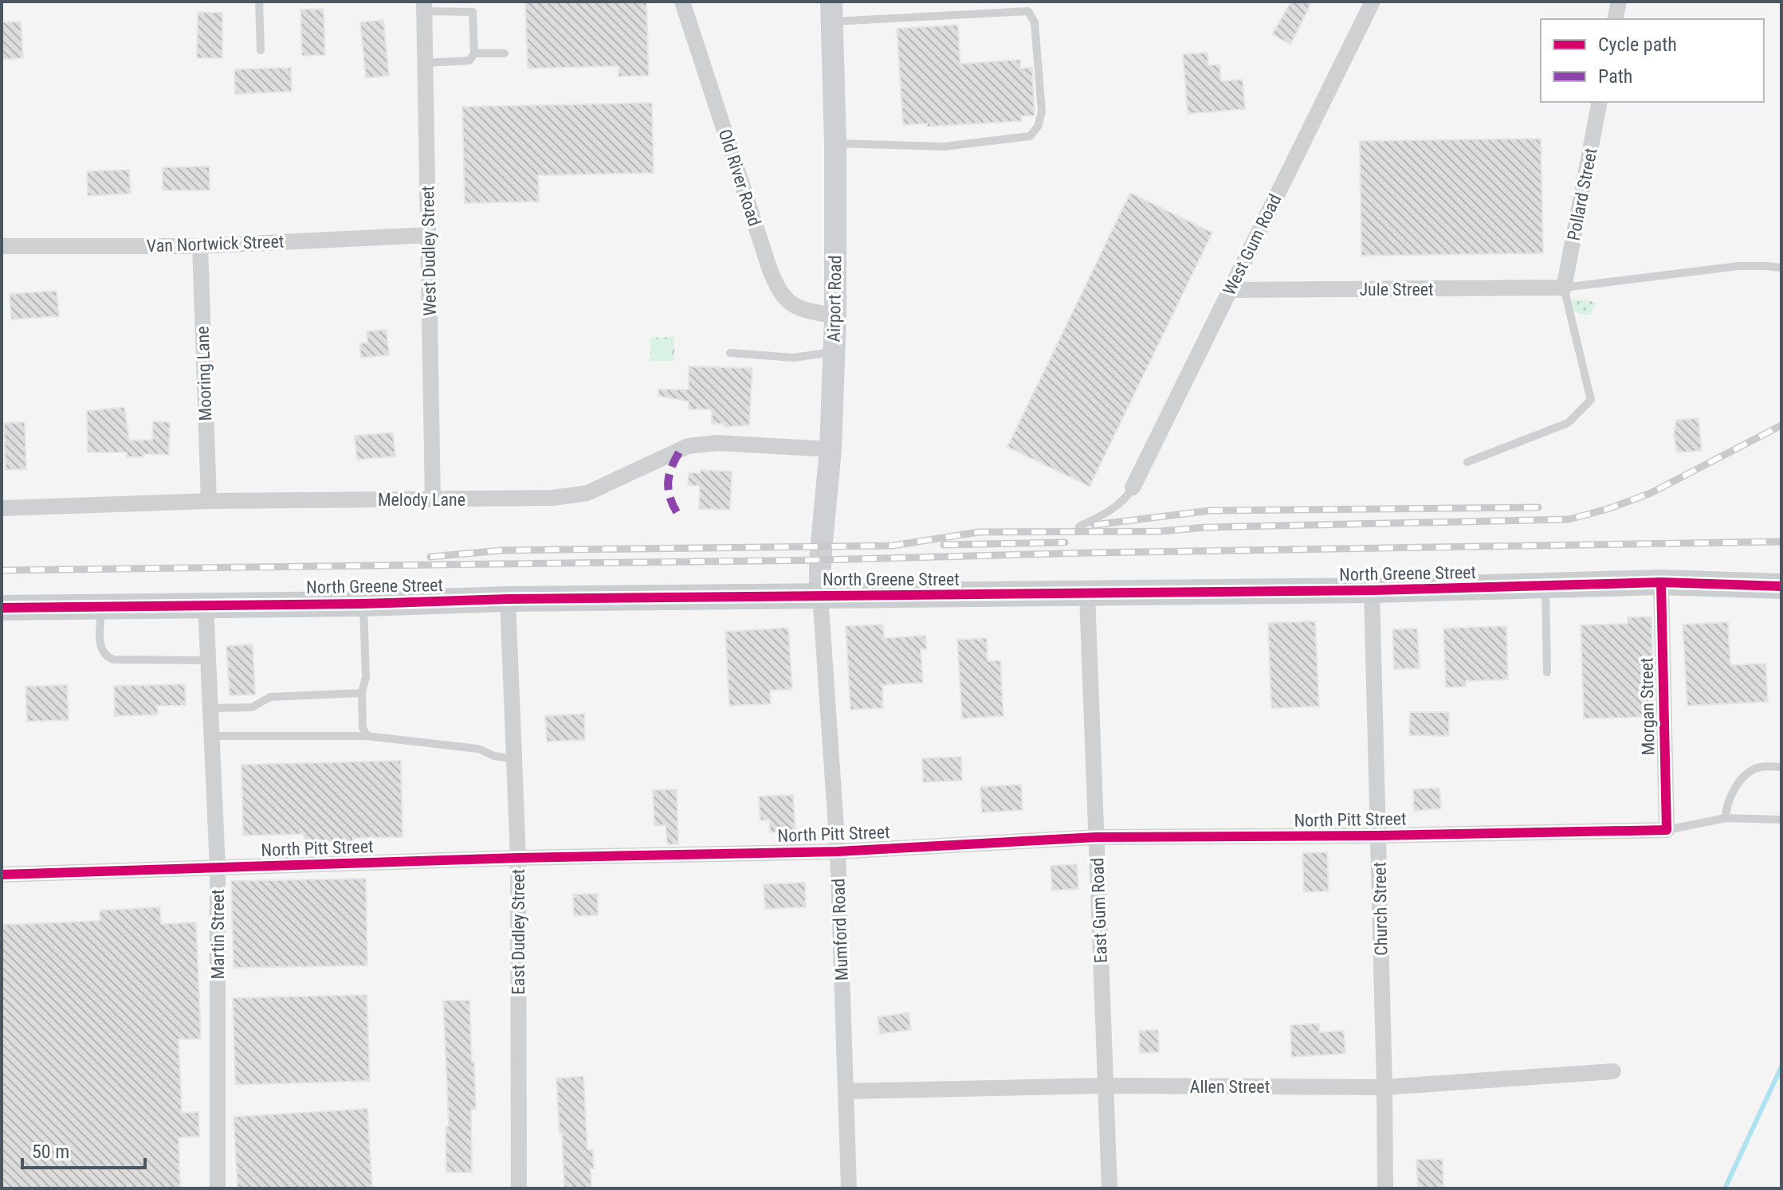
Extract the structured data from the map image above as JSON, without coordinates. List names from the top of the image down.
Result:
{
  "streets": {
    "main road": ["North Greene Street"],
    "street": [
      "Old River Road",
      "Pollard Street",
      "Van Nortwick Street",
      "West Gum Road",
      "West Dudley Street",
      "Jule Street",
      "Airport Road",
      "Mooring Lane",
      "Melody Lane",
      "Morgan Street",
      "North Pitt Street",
      "Church Street",
      "East Gum Road",
      "Mumford Road",
      "East Dudley Street",
      "Martin Street",
      "Allen Street"
    ]
  },
  "crossings": [
    ["Old River Road", "Airport Road"],
    ["Pollard Street", "Jule Street"],
    ["Van Nortwick Street", "West Dudley Street"],
    ["Van Nortwick Street", "Mooring Lane"],
    ["West Gum Road", "Jule Street"],
    ["West Dudley Street", "Melody Lane"],
    ["Airport Road", "Melody Lane"],
    ["Airport Road", "North Greene Street"],
    ["Airport Road", "Mumford Road"],
    ["Mooring Lane", "Melody Lane"],
    ["North Greene Street", "Morgan Street"],
    ["North Greene Street", "Church Street"],
    ["North Greene Street", "East Gum Road"],
    ["North Greene Street", "Mumford Road"],
    ["North Greene Street", "East Dudley Street"],
    ["North Greene Street", "Martin Street"],
    ["Morgan Street", "North Pitt Street"],
    ["North Pitt Street", "Church Street"],
    ["North Pitt Street", "East Gum Road"],
    ["North Pitt Street", "Mumford Road"],
    ["North Pitt Street", "East Dudley Street"],
    ["North Pitt Street", "Martin Street"],
    ["Church Street", "Allen Street"],
    ["East Gum Road", "Allen Street"],
    ["Mumford Road", "Allen Street"]
  ],
  "legend": ["Cycle path", "Path"],
  "scale_bar": "50 m"
}
